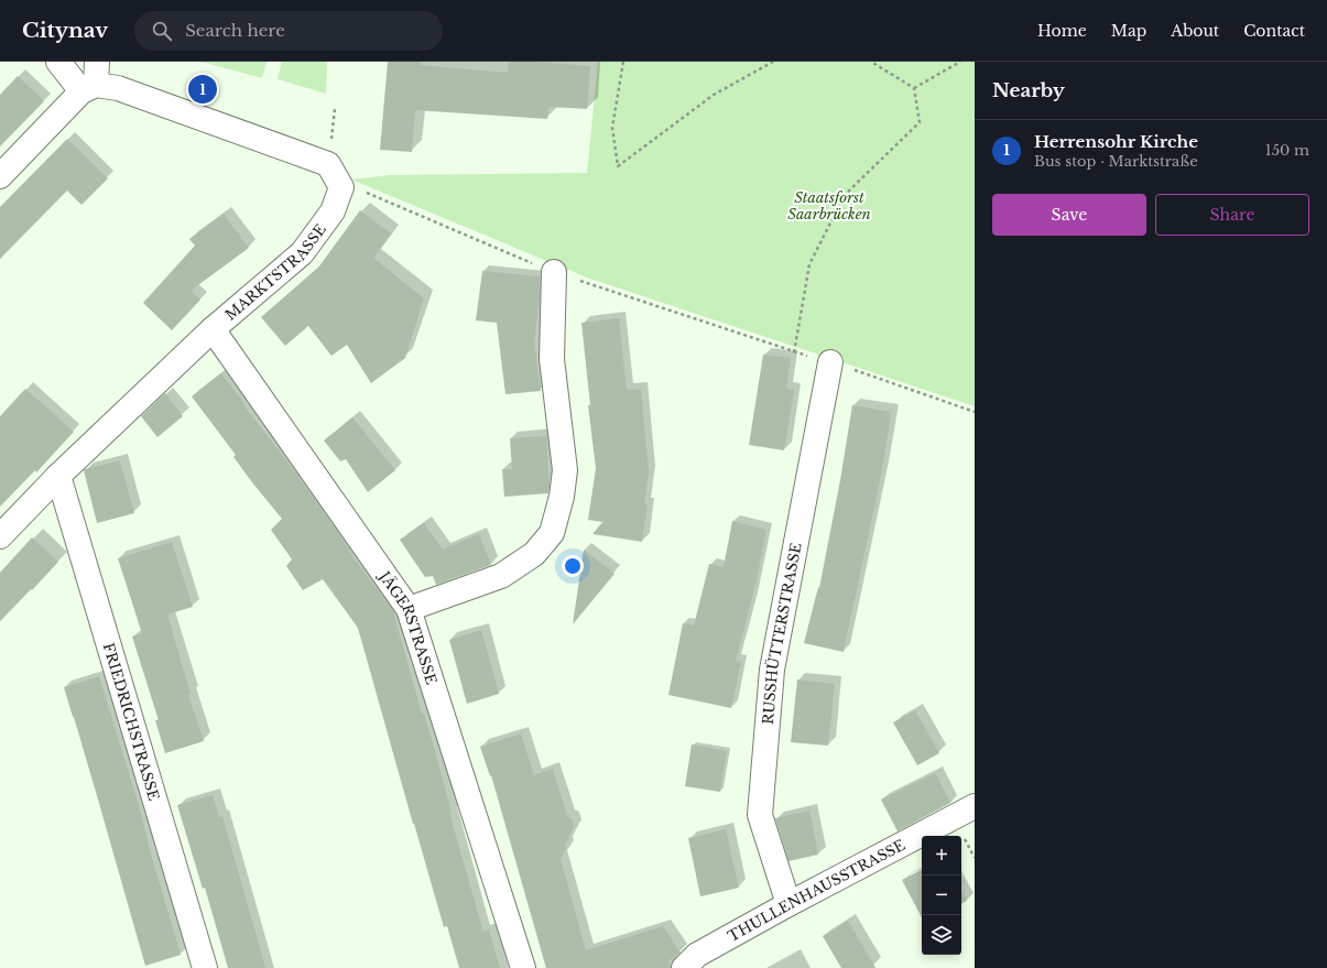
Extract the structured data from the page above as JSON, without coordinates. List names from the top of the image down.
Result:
{
  "streets": {
    "street": [
      "MARKTSTRASSE",
      "JÄGERSTRASSE",
      "RUSSHÜTTERSTRASSE",
      "FRIEDRICHSTRASSE",
      "THULLENHAUSSTRASSE"
    ]
  },
  "crossings": [
    ["MARKTSTRASSE", "JÄGERSTRASSE"],
    ["MARKTSTRASSE", "FRIEDRICHSTRASSE"],
    ["RUSSHÜTTERSTRASSE", "THULLENHAUSSTRASSE"]
  ],
  "parks": ["Staatsforst Saarbrücken"],
  "page": {
    "header": "Citynav",
    "search": "Search here",
    "nav": [
      "Home",
      "Map",
      "About",
      "Contact"
    ],
    "heading": "Nearby",
    "pins": "1",
    "list": [
      {
        "mark": "1",
        "name": "Herrensohr Kirche",
        "note": "Bus stop · Marktstraße",
        "value": "150 m"
      }
    ],
    "buttons": ["Save", "Share"],
    "map_buttons": ["+", "−"]
  }
}
